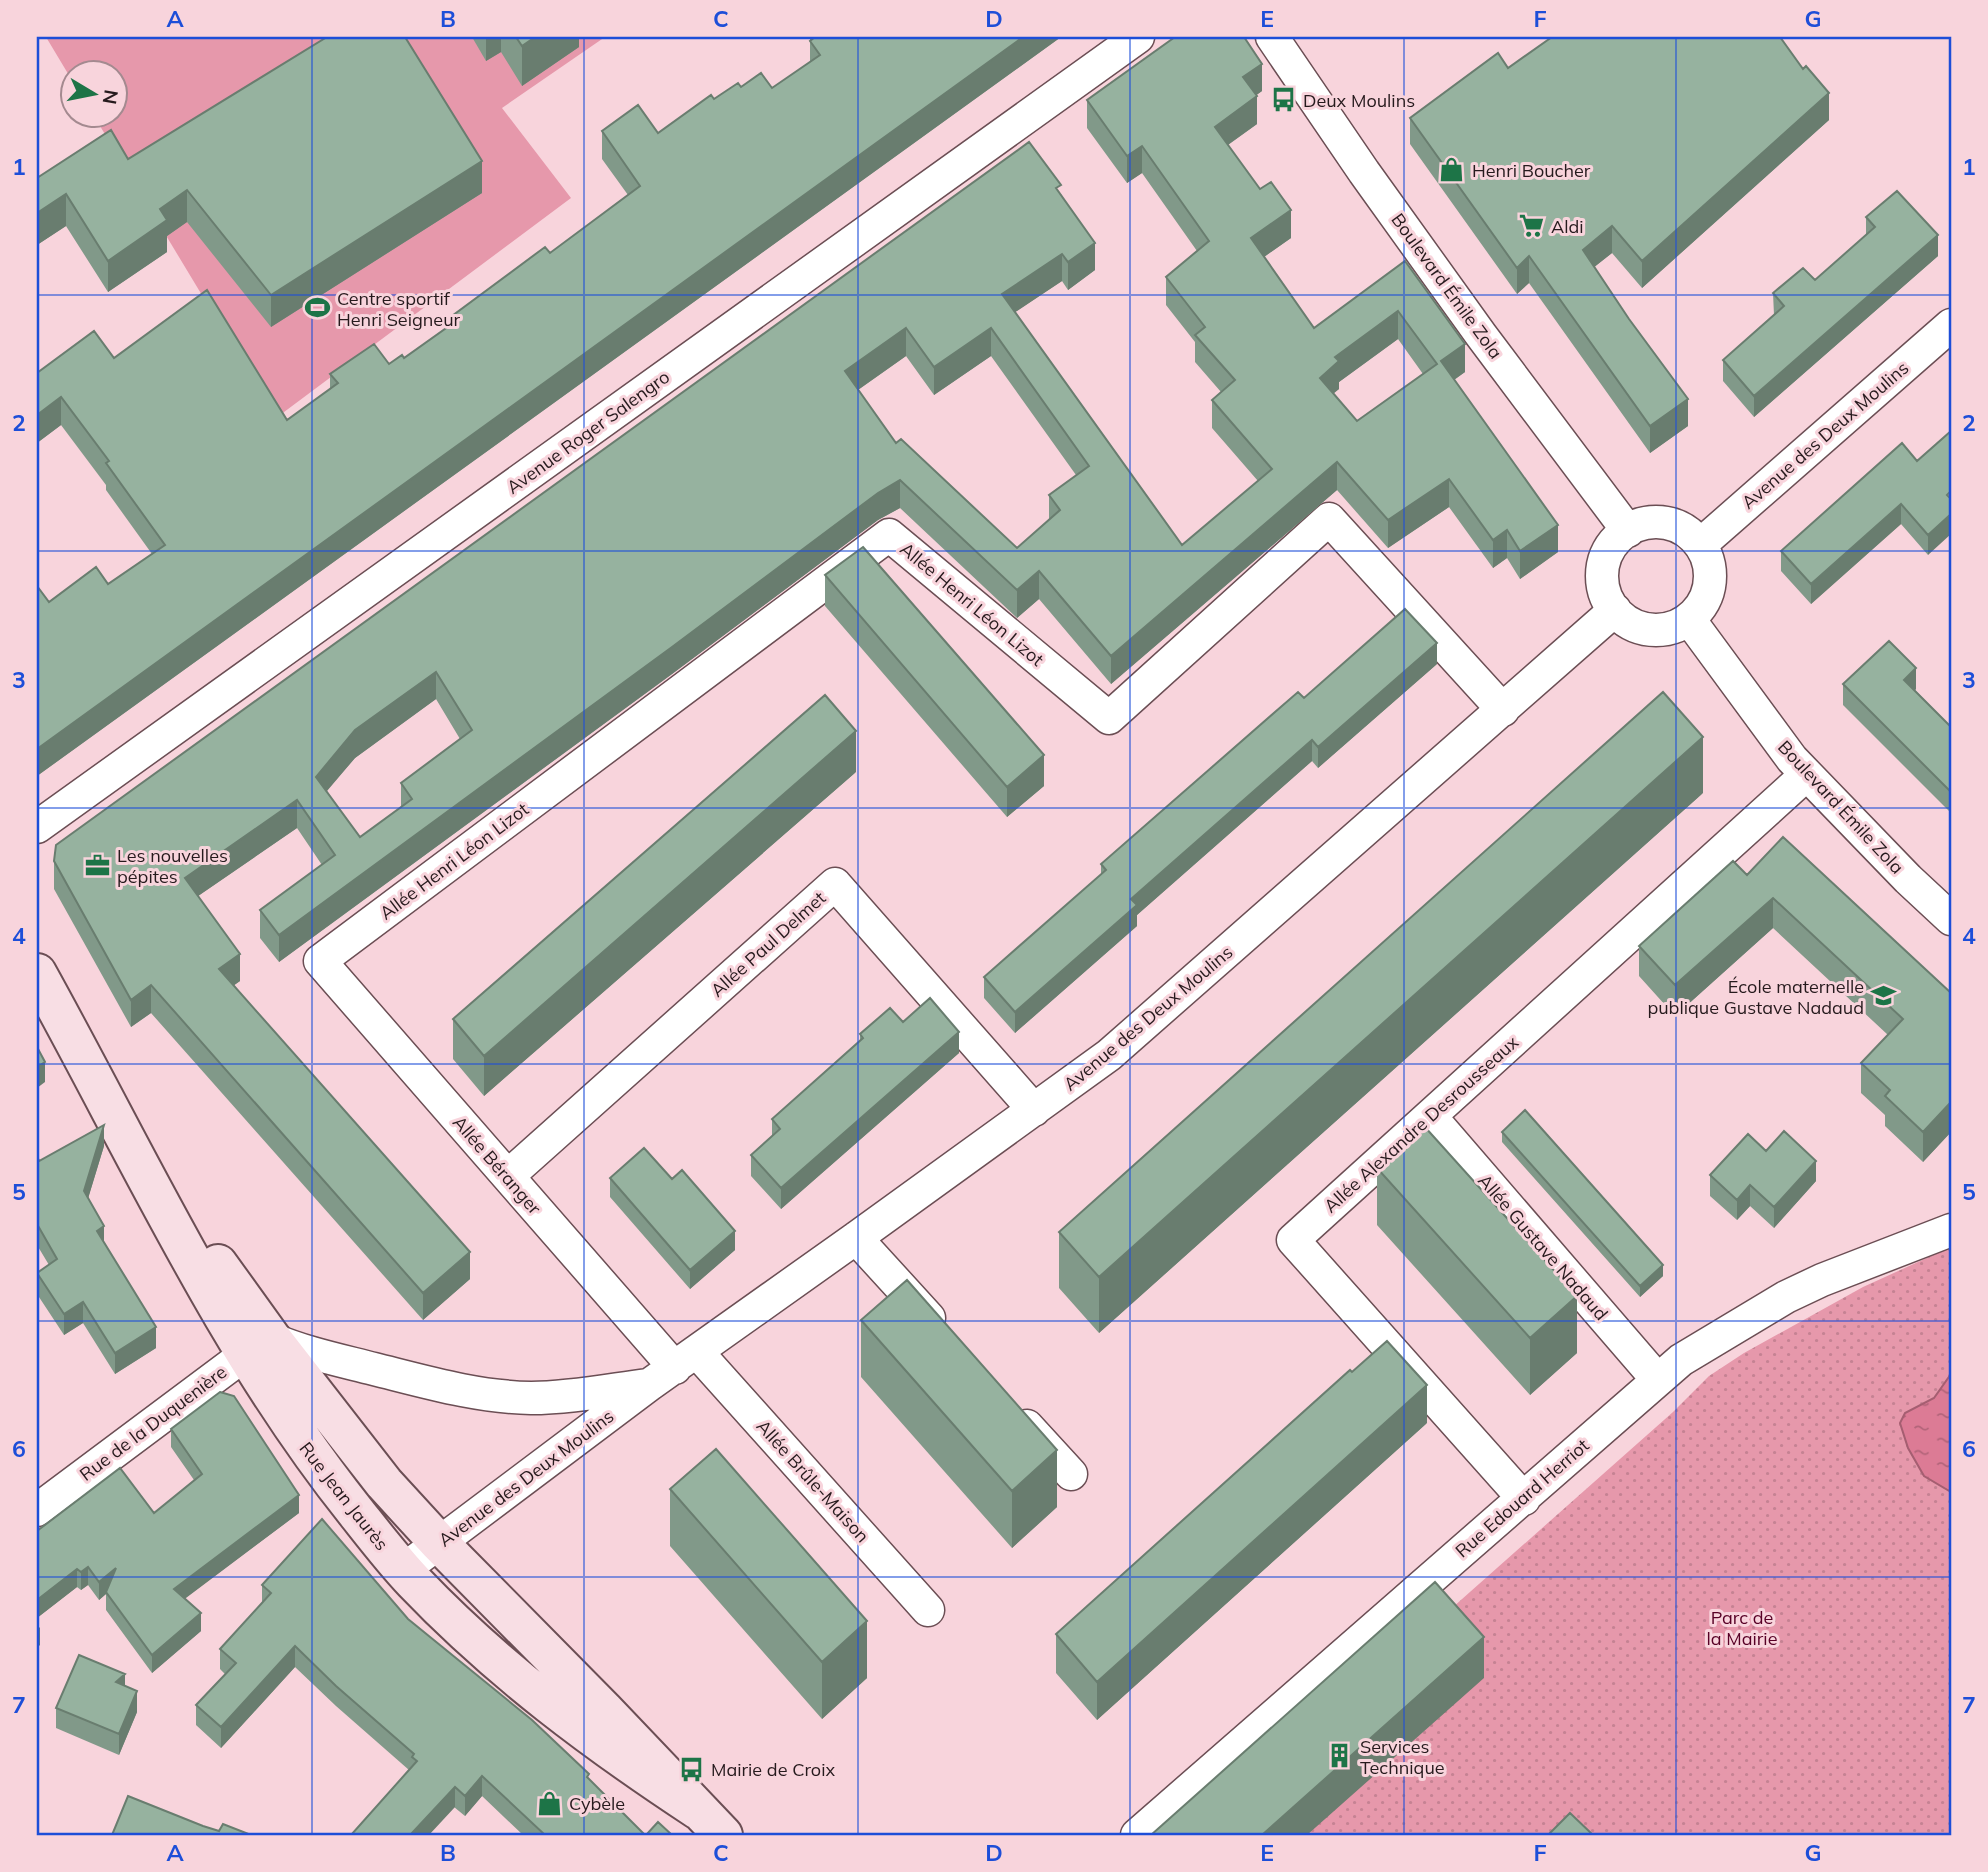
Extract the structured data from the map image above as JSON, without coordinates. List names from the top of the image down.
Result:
{
  "streets": {
    "main road": ["Rue Jean Jaurès"],
    "street": [
      "Boulevard Émile Zola",
      "Avenue Roger Salengro",
      "Avenue des Deux Moulins",
      "Allée Henri Léon Lizot",
      "Allée Paul Delmet",
      "Allée Alexandre Desrousseaux",
      "Allée Béranger",
      "Allée Gustave Nadaud",
      "Rue de la Duquenière",
      "Allée Brûle-Maison",
      "Rue Edouard Herriot"
    ]
  },
  "crossings": [
    ["Boulevard Émile Zola", "Avenue des Deux Moulins"],
    ["Boulevard Émile Zola", "Allée Alexandre Desrousseaux"],
    ["Avenue des Deux Moulins", "Allée Henri Léon Lizot"],
    ["Avenue des Deux Moulins", "Allée Paul Delmet"],
    ["Avenue des Deux Moulins", "Allée Béranger"],
    ["Avenue des Deux Moulins", "Rue de la Duquenière"],
    ["Avenue des Deux Moulins", "Allée Brûle-Maison"],
    ["Avenue des Deux Moulins", "Rue Jean Jaurès"],
    ["Allée Henri Léon Lizot", "Allée Béranger"],
    ["Allée Paul Delmet", "Allée Béranger"],
    ["Allée Alexandre Desrousseaux", "Allée Gustave Nadaud"],
    ["Allée Alexandre Desrousseaux", "Rue Edouard Herriot"],
    ["Allée Béranger", "Allée Brûle-Maison"],
    ["Allée Gustave Nadaud", "Rue Edouard Herriot"],
    ["Rue de la Duquenière", "Rue Jean Jaurès"]
  ],
  "parks": ["Parc de la Mairie"],
  "places": {
    "bus stop": ["Deux Moulins", "Mairie de Croix"],
    "shop": ["Henri Boucher", "Cybèle"],
    "supermarket": ["Aldi"],
    "sports": ["Centre sportif Henri Seigneur"],
    "office": ["Les nouvelles pépites"],
    "school or university": ["École maternelle publique Gustave Nadaud"],
    "building": ["Services Technique"]
  },
  "north": "right",
  "grid": {
    "columns": [
      "A",
      "B",
      "C",
      "D",
      "E",
      "F",
      "G"
    ],
    "rows": [
      "1",
      "2",
      "3",
      "4",
      "5",
      "6",
      "7"
    ]
  }
}
